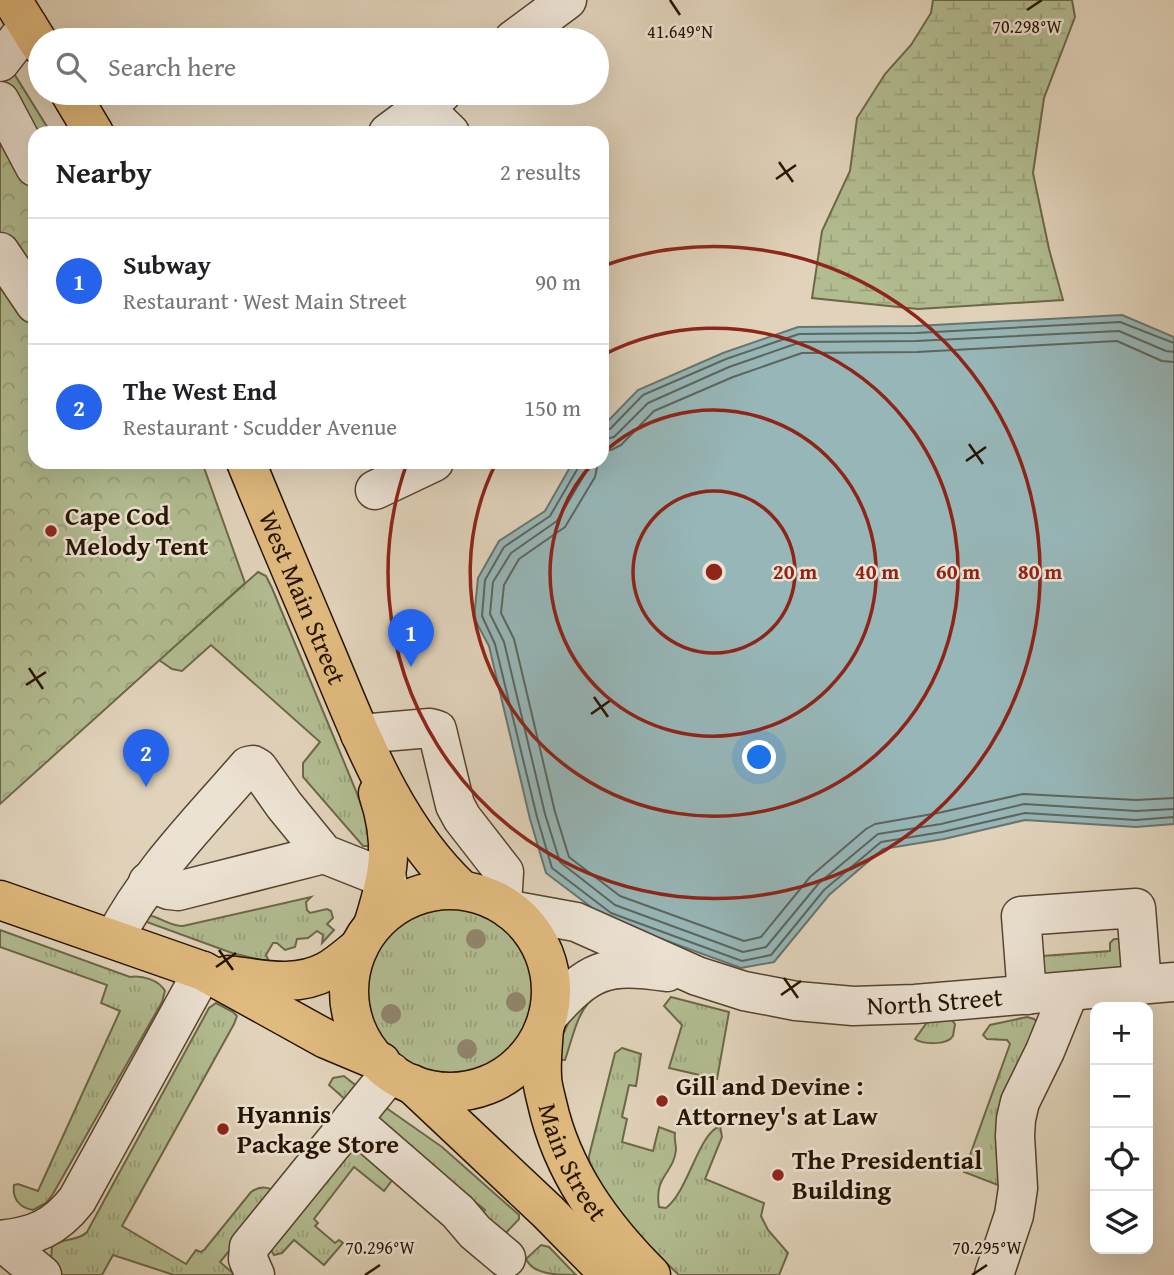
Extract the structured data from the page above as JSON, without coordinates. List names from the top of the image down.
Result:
{
  "streets": {
    "main road": ["West Main Street", "Main Street"],
    "street": ["North Street"]
  },
  "crossings": [
    ["West Main Street", "North Street"],
    ["West Main Street", "Main Street"],
    ["North Street", "Main Street"]
  ],
  "places": [
    "Cape Cod Melody Tent",
    "Gill and Devine : Attorney's at Law",
    "Hyannis Package Store",
    "The Presidential Building"
  ],
  "page": {
    "search": "Search here",
    "heading": ["Nearby", "2 results"],
    "list": [
      {
        "mark": "1",
        "name": "Subway",
        "note": "Restaurant · West Main Street",
        "value": "90 m"
      },
      {
        "mark": "2",
        "name": "The West End",
        "note": "Restaurant · Scudder Avenue",
        "value": "150 m"
      }
    ],
    "pins": ["1", "2"],
    "map_buttons": ["+", "−"]
  },
  "coordinates": [
    "70.298°W",
    "41.649°N",
    "70.296°W",
    "70.295°W"
  ],
  "rings": [
    "20 m",
    "40 m",
    "60 m",
    "80 m"
  ]
}
